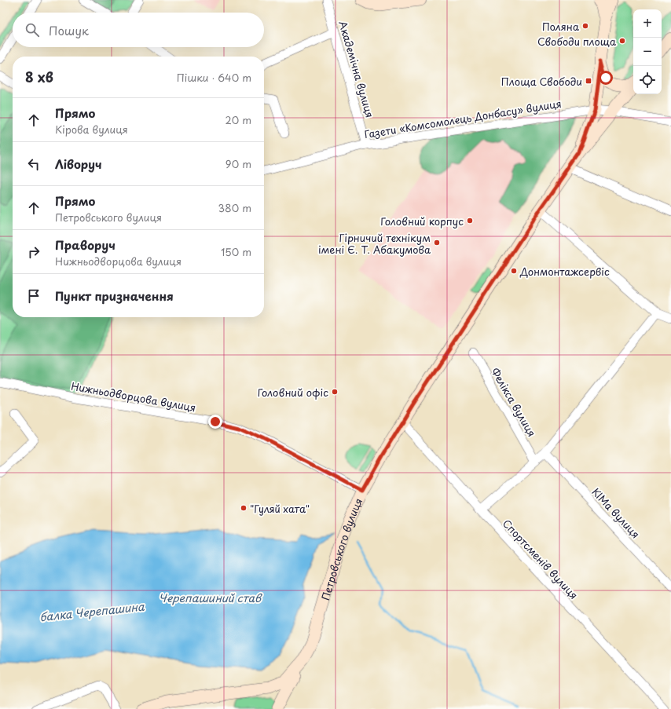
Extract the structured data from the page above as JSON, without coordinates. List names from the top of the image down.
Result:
{
  "streets": {
    "main road": ["Петровського вулиця"],
    "street": [
      "Академічна вулиця",
      "Газети «Комсомолець Донбасу» вулиця",
      "Нижньодворцова вулиця",
      "Фелікса вулиця",
      "КІМа вулиця",
      "Спортсменів вулиця"
    ]
  },
  "crossings": [
    ["Академічна вулиця", "Газети «Комсомолець Донбасу» вулиця"],
    ["Нижньодворцова вулиця", "Петровського вулиця"],
    ["Петровського вулиця", "Спортсменів вулиця"]
  ],
  "water": ["Черепашиний став", "балка Черепашина"],
  "places": {
    "other": [
      "Поляна",
      "Свободи площа",
      "Головний корпус",
      "Гірничий технікум імені Є. Т. Абакумова",
      "Донмонтажсервіс",
      "Головний офіс",
      "\"Гуляй хата\""
    ],
    "transit": ["Площа Свободи"]
  },
  "page": {
    "map_buttons": ["+", "−"],
    "search": "Пошук",
    "heading": ["8 хв", "Пішки · 640 m"],
    "list": [
      ["Прямо", "Кірова вулиця", "20 m"],
      ["Ліворуч", "90 m"],
      ["Прямо", "Петровського вулиця", "380 m"],
      ["Праворуч", "Нижньодворцова вулиця", "150 m"],
      "Пункт призначення"
    ]
  }
}
